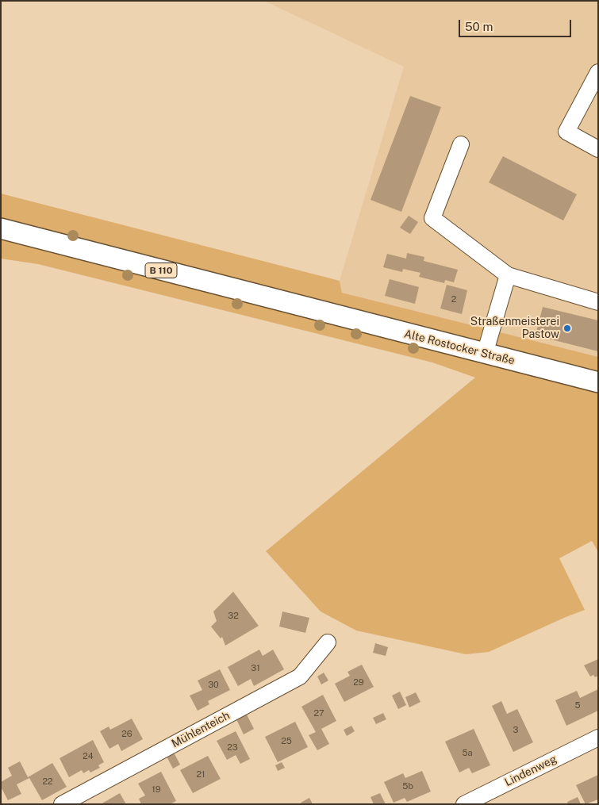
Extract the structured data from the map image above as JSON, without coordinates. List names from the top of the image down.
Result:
{
  "streets": {
    "main road": ["B 110", "Alte Rostocker Straße"],
    "street": ["Mühlenteich", "Lindenweg"]
  },
  "places": ["Straßenmeisterei Pastow"],
  "house_numbers": [
    "2",
    "32",
    "31",
    "29",
    "30",
    "5",
    "27",
    "3",
    "26",
    "25",
    "23",
    "5a",
    "24",
    "21",
    "22",
    "5b",
    "19"
  ],
  "scale_bar": "50 m"
}
